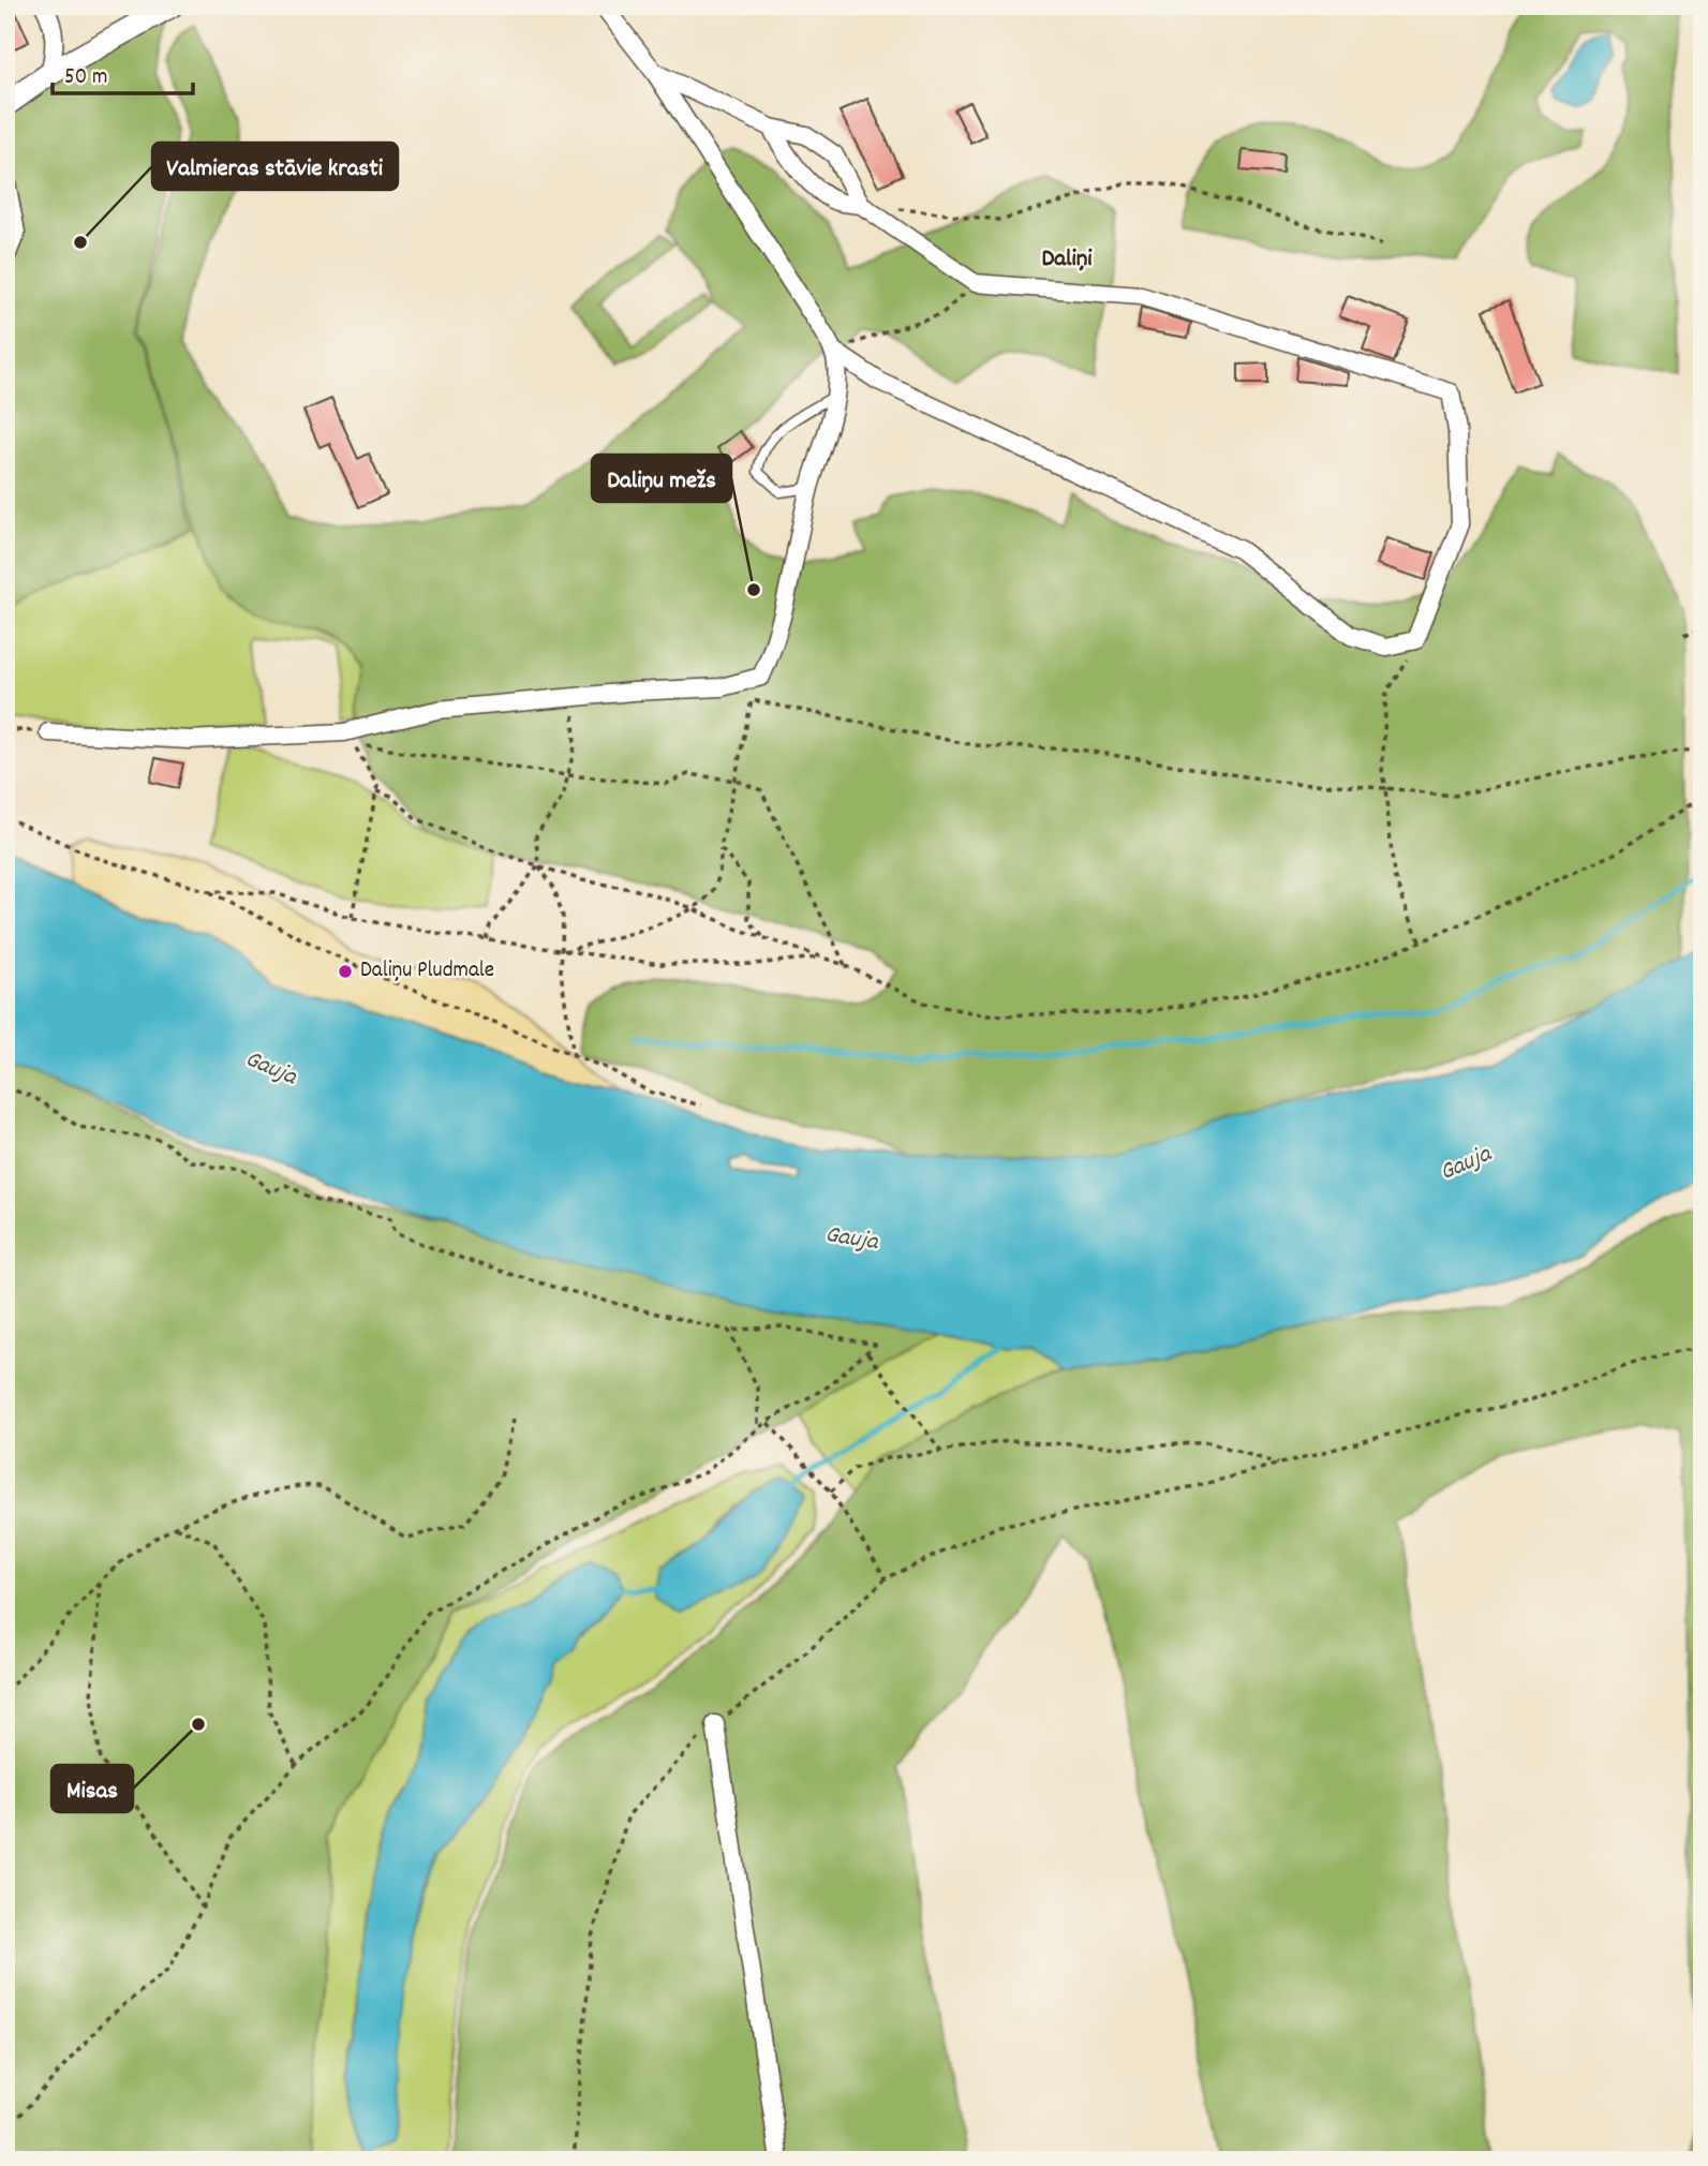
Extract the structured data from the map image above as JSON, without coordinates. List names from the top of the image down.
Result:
{
  "districts": ["Daliņi"],
  "water": ["Gauja"],
  "places": [
    "Valmieras stāvie krasti",
    "Daliņu mežs",
    "Daliņu Pludmale",
    "Misas"
  ],
  "scale_bar": "50 m"
}
